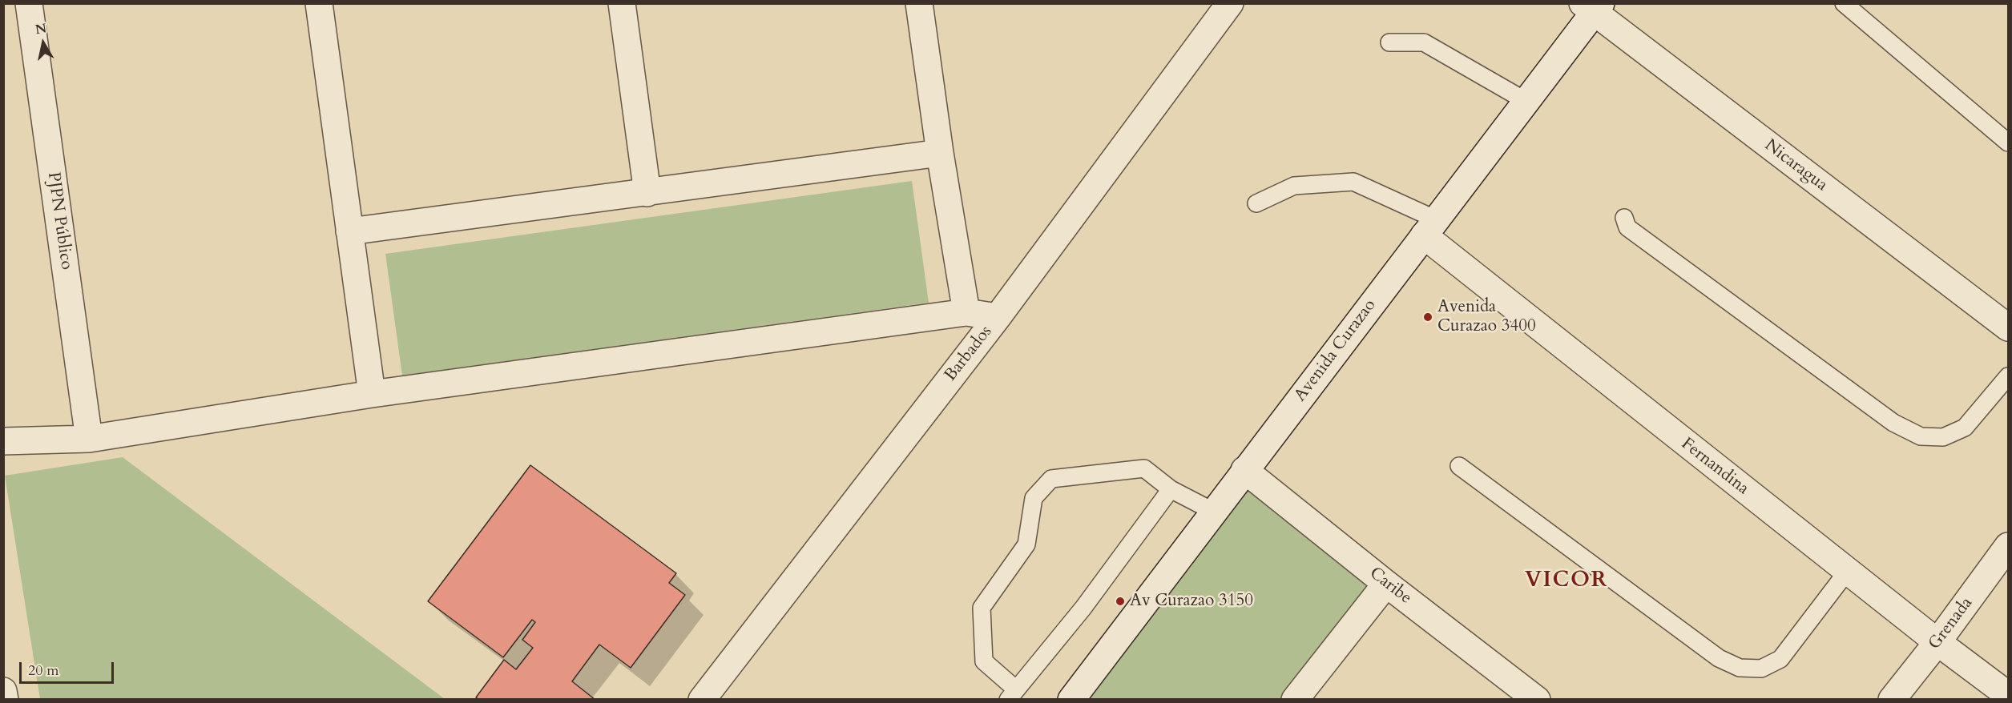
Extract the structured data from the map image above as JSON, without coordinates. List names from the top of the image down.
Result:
{
  "streets": {
    "street": [
      "Nicaragua",
      "PJPN Público",
      "Avenida Curazao",
      "Barbados",
      "Fernandina",
      "Caribe",
      "Grenada"
    ]
  },
  "crossings": [
    ["Nicaragua", "Avenida Curazao"],
    ["Avenida Curazao", "Fernandina"],
    ["Avenida Curazao", "Caribe"],
    ["Fernandina", "Grenada"]
  ],
  "districts": ["VICOR"],
  "places": ["Avenida Curazao 3400", "Av Curazao 3150"],
  "scale_bar": "20 m",
  "north": "top"
}
